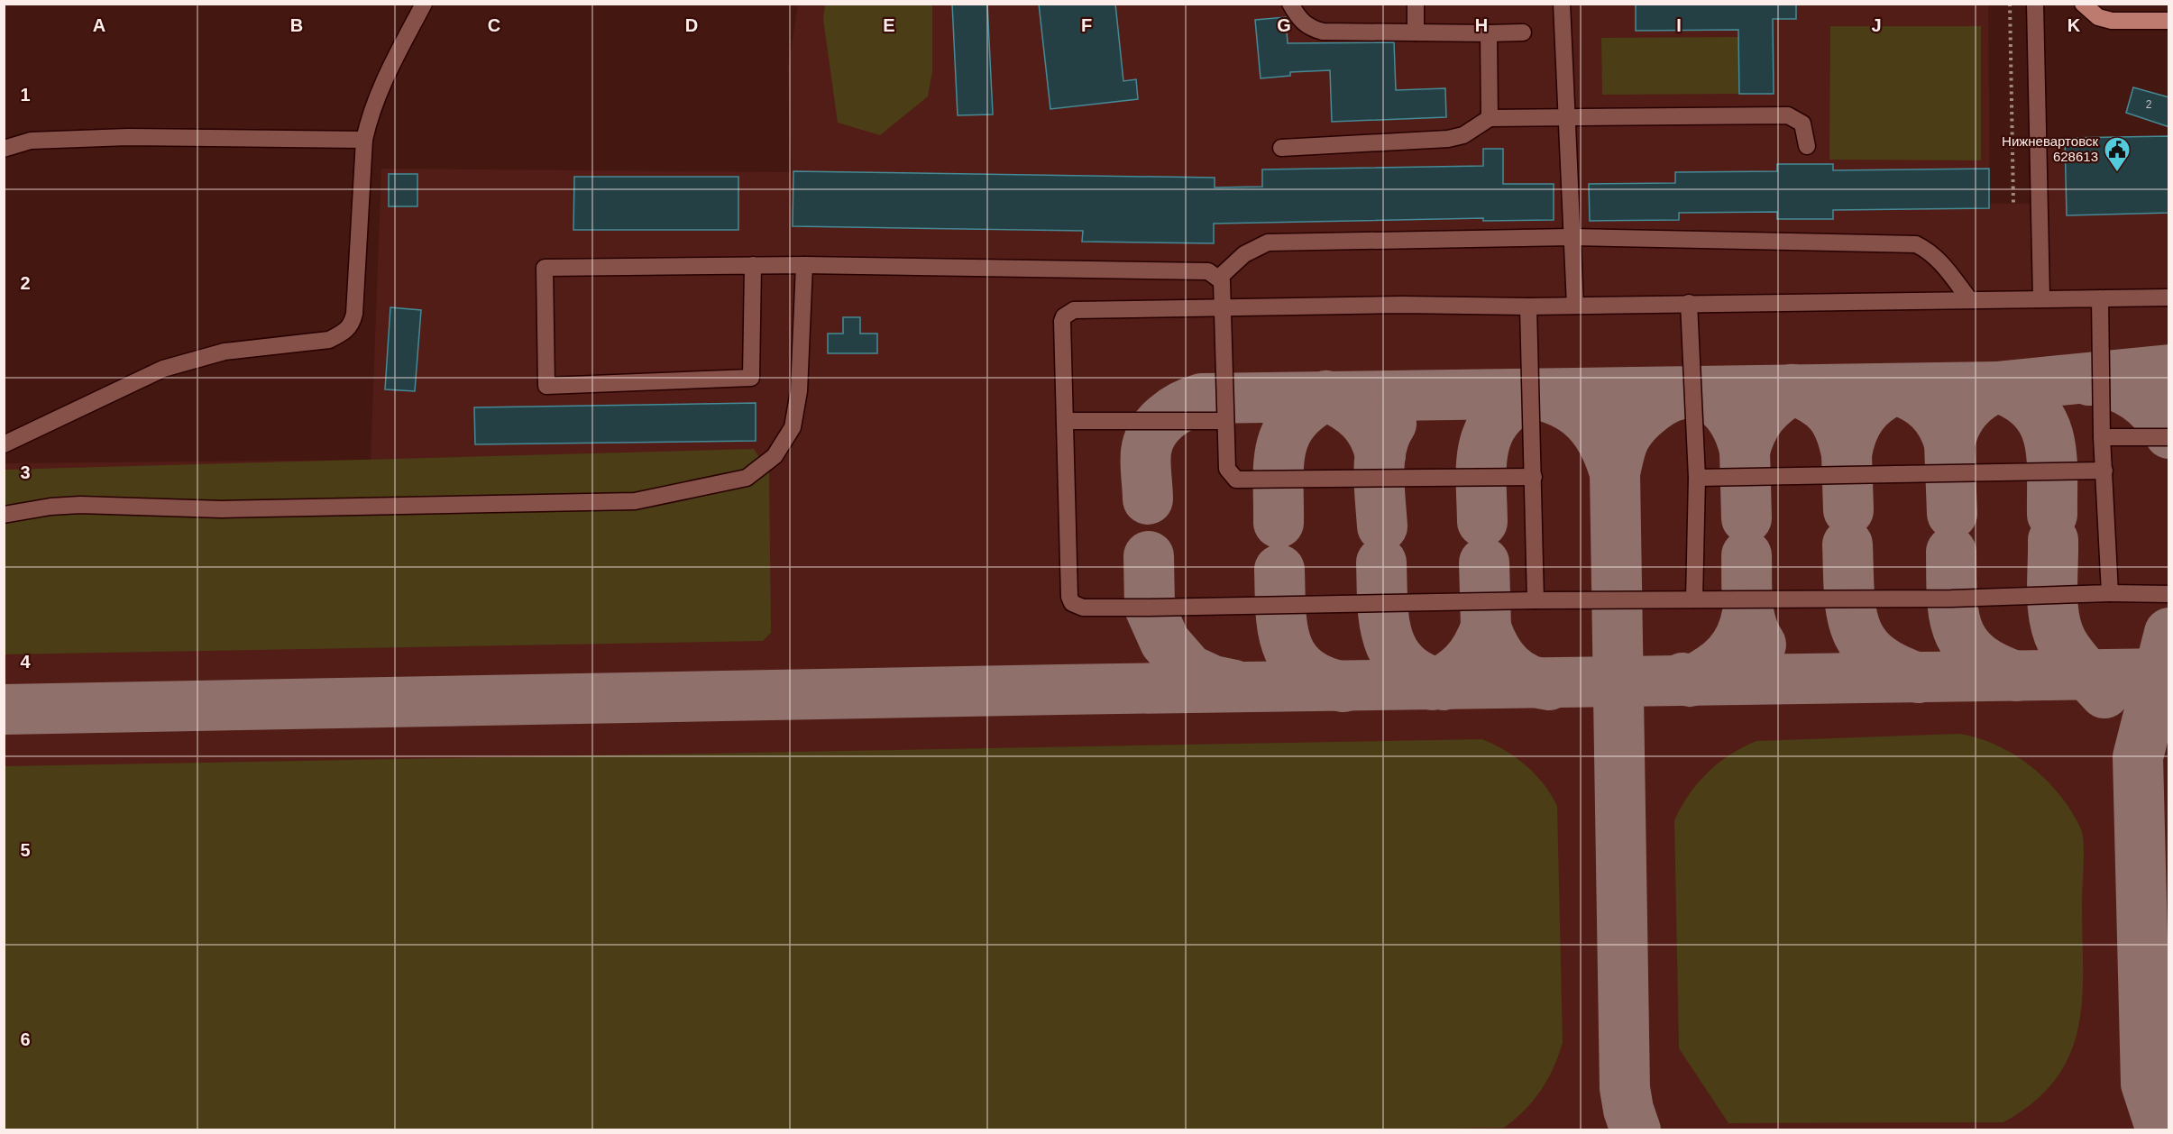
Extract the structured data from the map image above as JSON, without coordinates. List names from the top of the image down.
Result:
{
  "places": {
    "public building": ["Нижневартовск 628613"]
  },
  "house_numbers": ["2"],
  "grid": {
    "columns": [
      "A",
      "B",
      "C",
      "D",
      "E",
      "F",
      "G",
      "H",
      "I",
      "J",
      "K"
    ],
    "rows": [
      "1",
      "2",
      "3",
      "4",
      "5",
      "6"
    ]
  }
}
